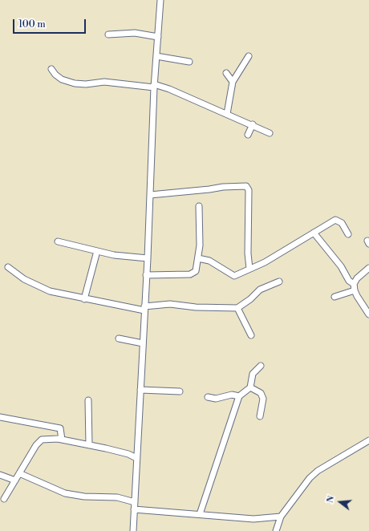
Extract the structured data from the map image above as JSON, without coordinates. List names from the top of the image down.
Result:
{
  "scale_bar": "100 m",
  "north": "left"
}
